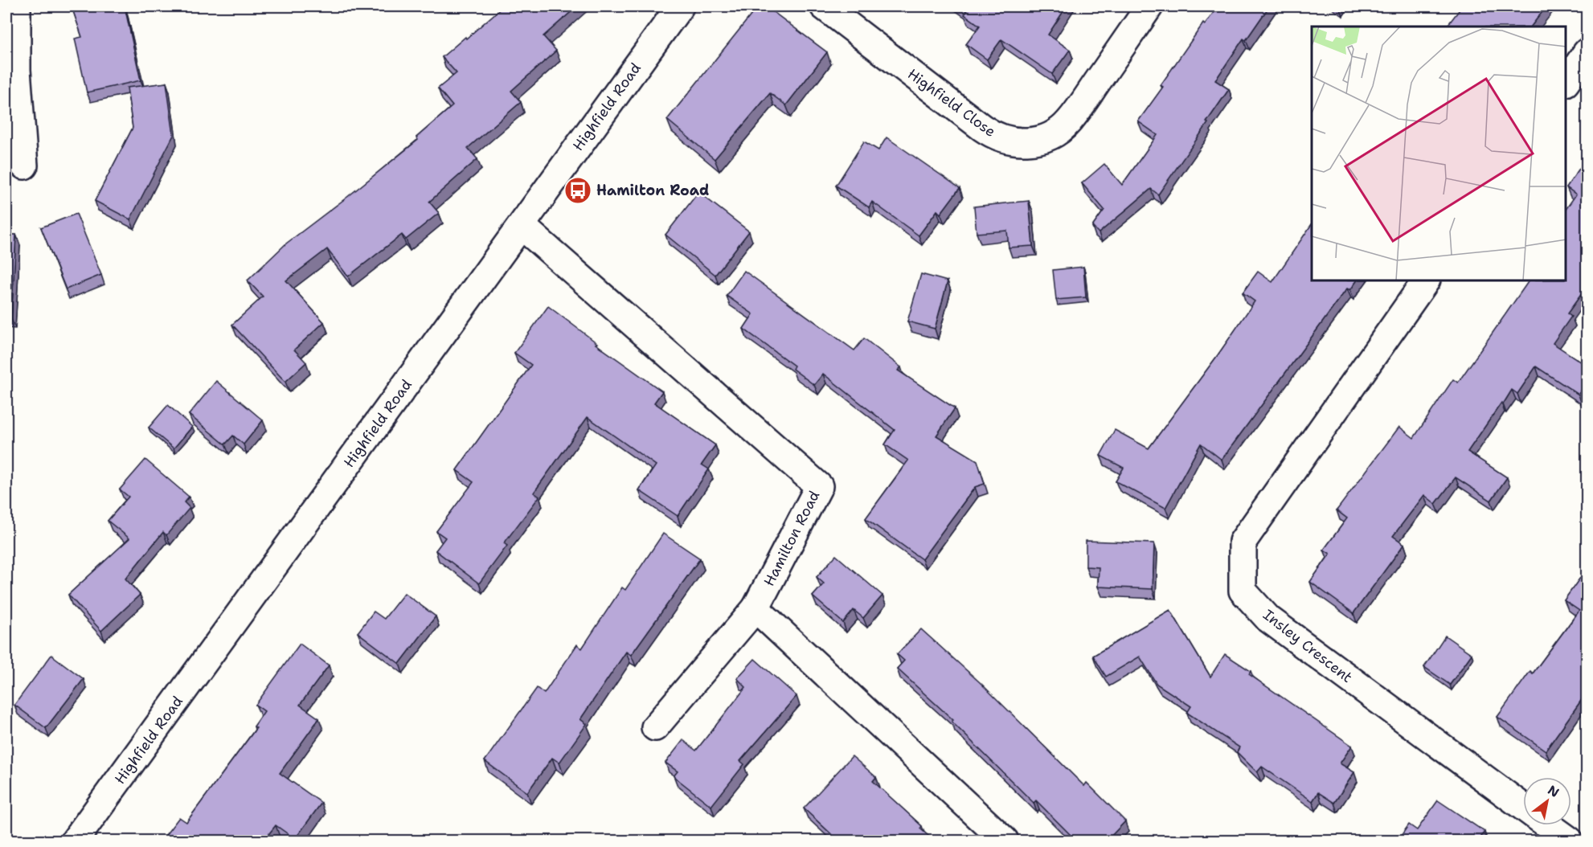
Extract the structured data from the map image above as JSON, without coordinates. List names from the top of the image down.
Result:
{
  "streets": {
    "street": [
      "Highfield Close",
      "Highfield Road",
      "Hamilton Road",
      "Insley Crescent"
    ]
  },
  "crossings": [
    ["Highfield Road", "Hamilton Road"]
  ],
  "places": {
    "bus stop": ["Hamilton Road"]
  },
  "north": "top right"
}
